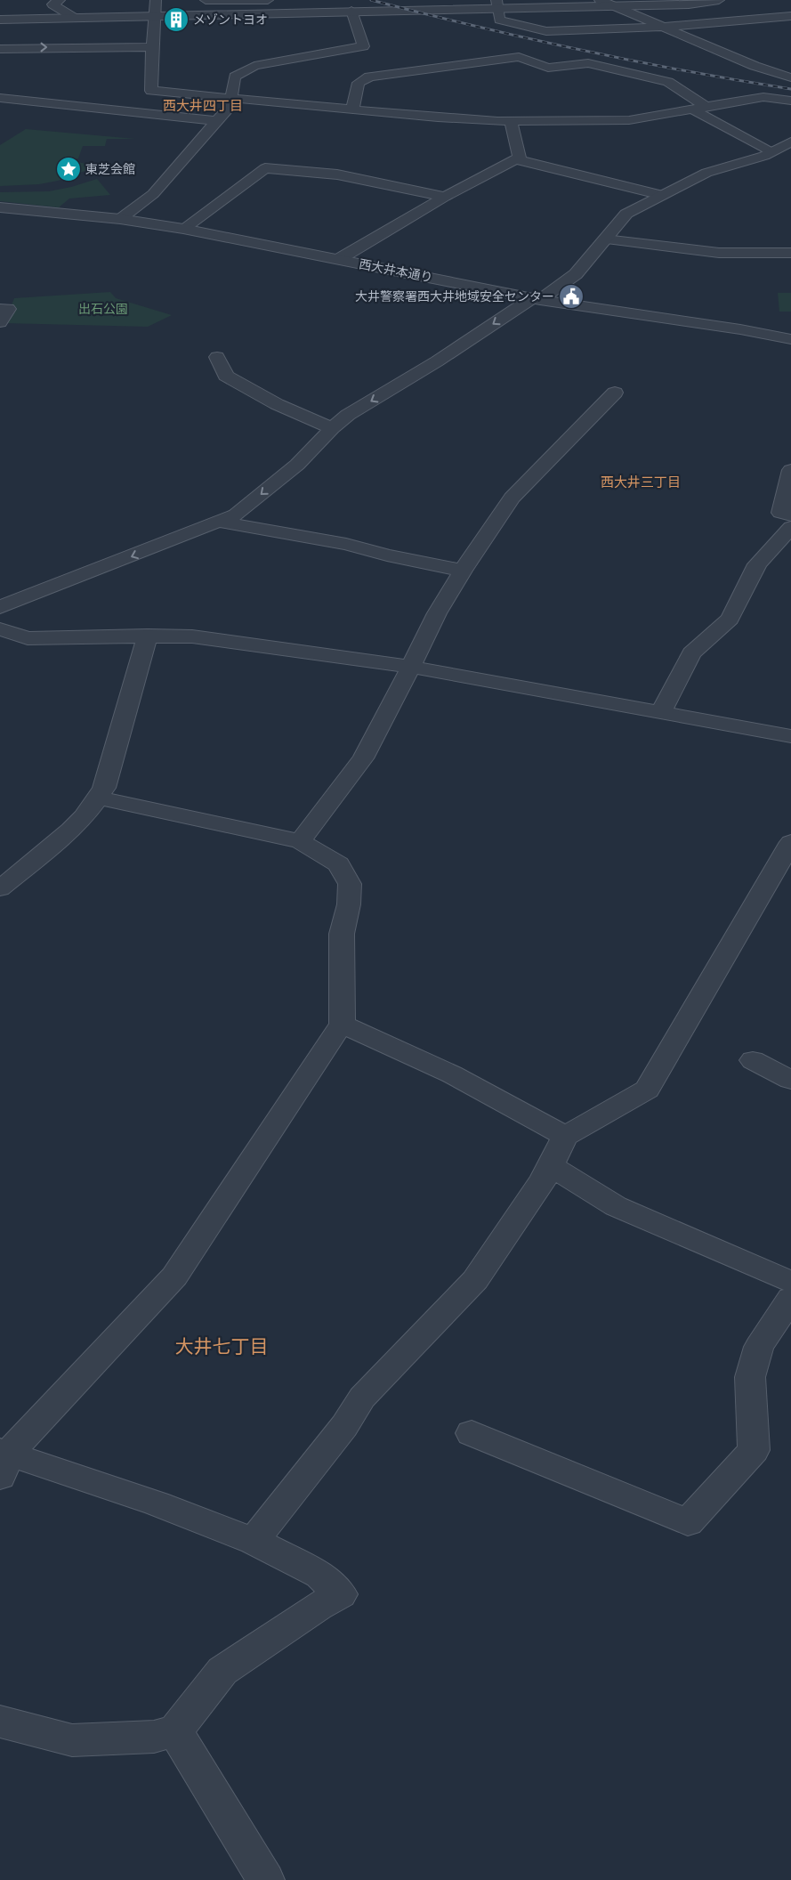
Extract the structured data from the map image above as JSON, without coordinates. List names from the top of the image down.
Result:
{
  "streets": {
    "street": ["西大井本通り"]
  },
  "districts": ["西大井四丁目", "西大井三丁目", "大井七丁目"],
  "parks": ["出石公園"],
  "places": {
    "building": ["メゾントヨオ"],
    "place": ["東芝会館"],
    "public building": ["大井警察署西大井地域安全センター"]
  }
}
